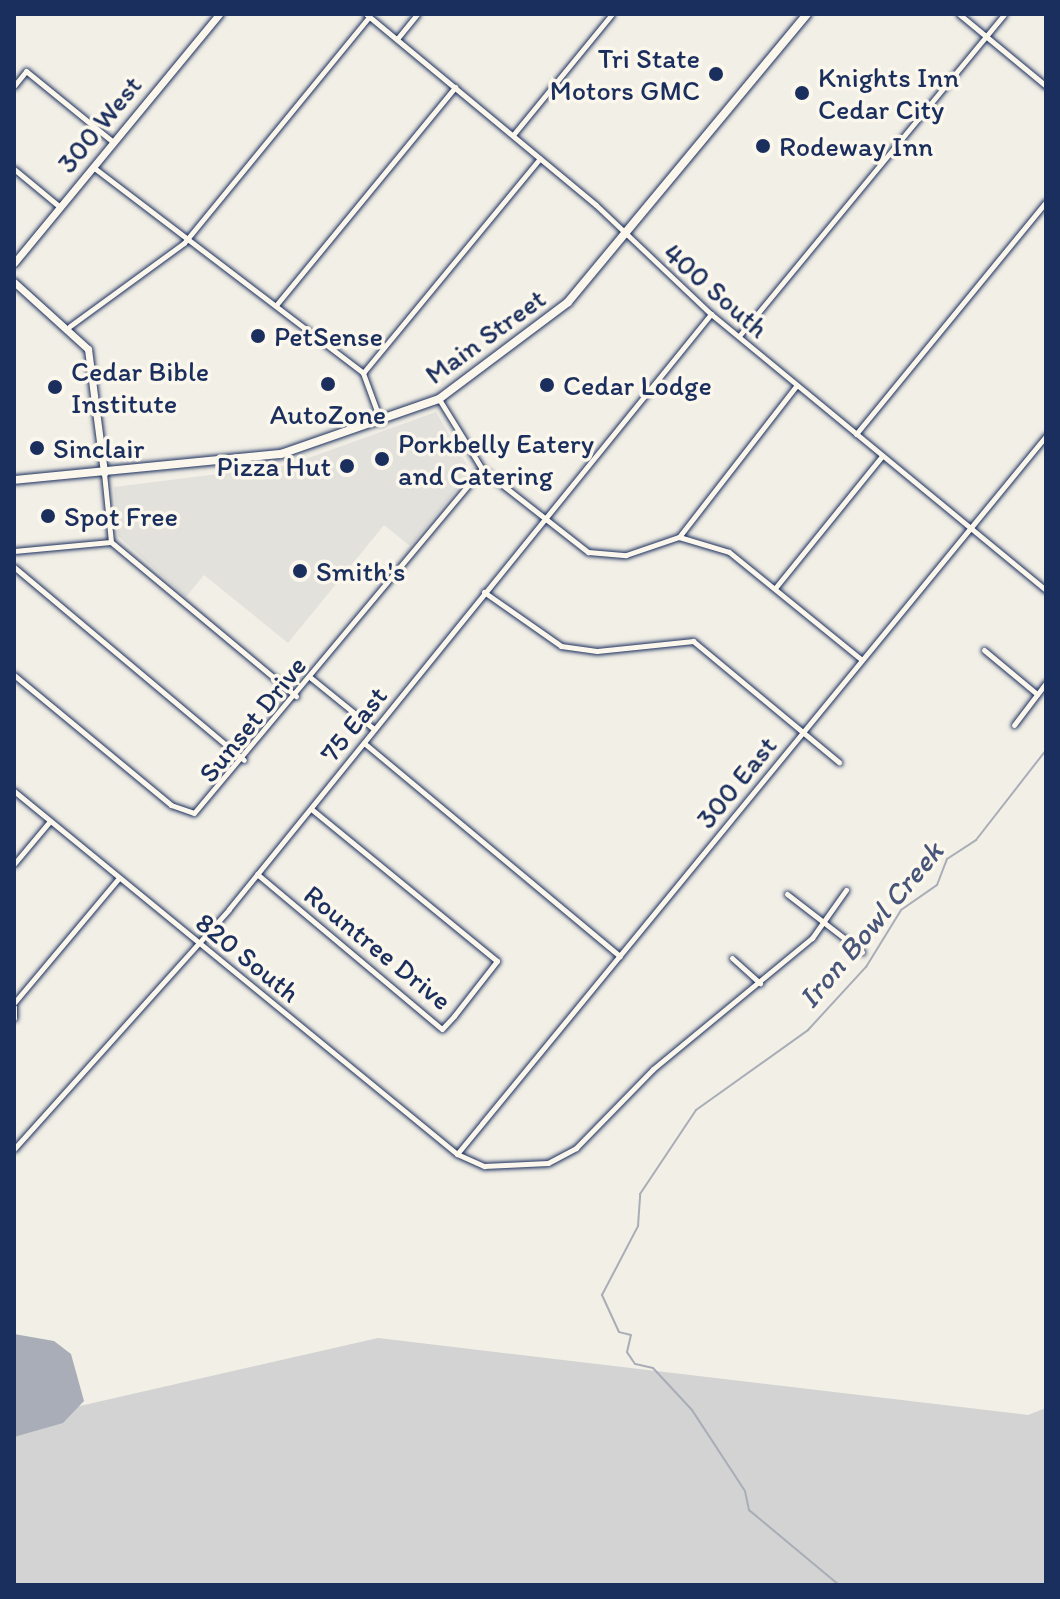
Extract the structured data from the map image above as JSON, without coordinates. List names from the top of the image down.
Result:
{
  "streets": {
    "main road": ["Main Street"],
    "street": [
      "300 West",
      "400 South",
      "Sunset Drive",
      "75 East",
      "300 East",
      "Rountree Drive",
      "820 South"
    ]
  },
  "crossings": [
    ["400 South", "Main Street"],
    ["400 South", "75 East"],
    ["400 South", "300 East"],
    ["75 East", "Rountree Drive"],
    ["75 East", "820 South"],
    ["300 East", "820 South"]
  ],
  "water": ["Iron Bowl Creek"],
  "places": [
    "Tri State Motors GMC",
    "Knights Inn Cedar City",
    "Rodeway Inn",
    "PetSense",
    "AutoZone",
    "Cedar Lodge",
    "Cedar Bible Institute",
    "Sinclair",
    "Porkbelly Eatery and Catering",
    "Pizza Hut",
    "Spot Free",
    "Smith's"
  ]
}
